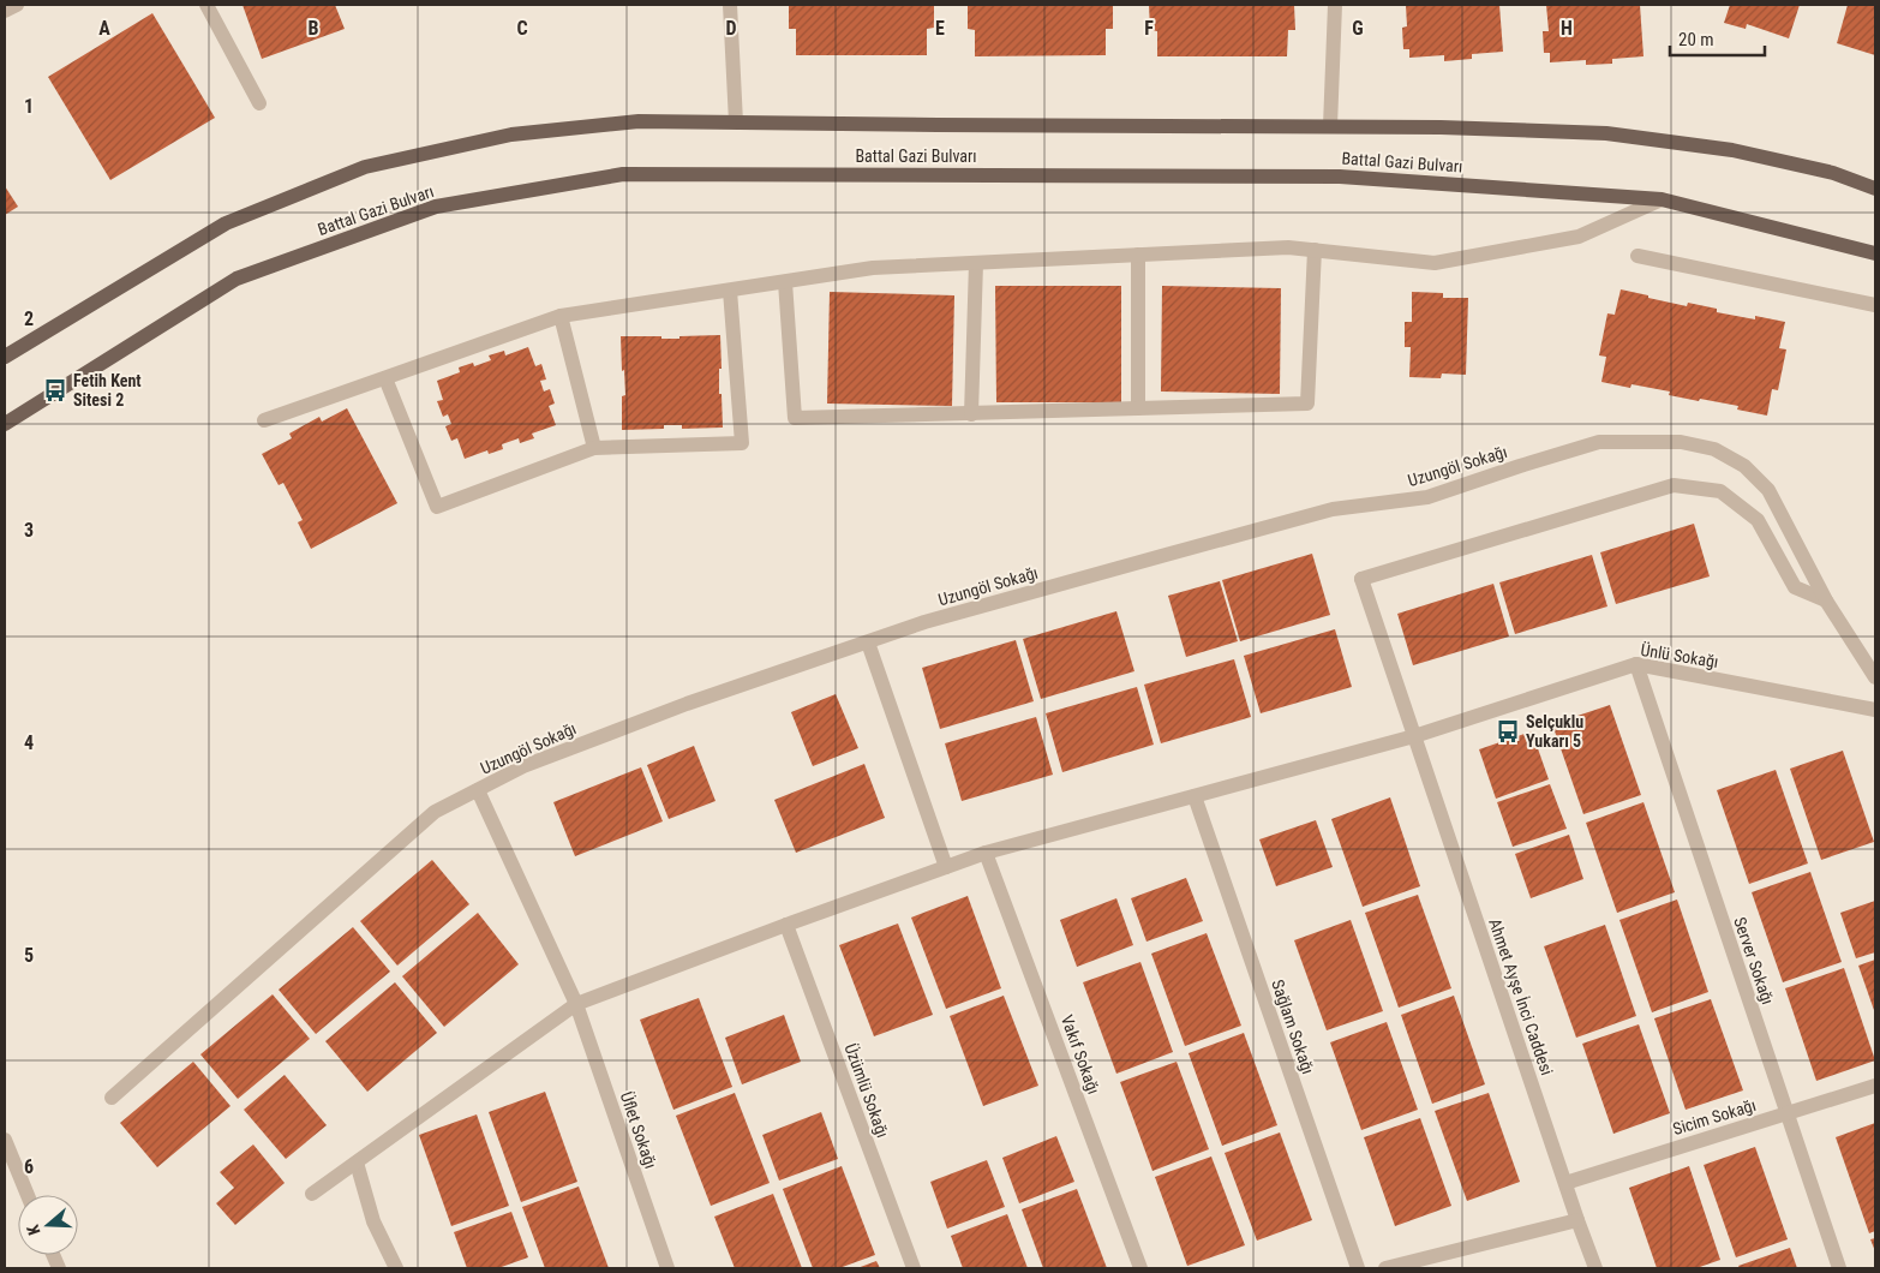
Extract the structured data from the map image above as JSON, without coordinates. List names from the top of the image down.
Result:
{
  "streets": {
    "main road": ["Battal Gazi Bulvarı"],
    "street": [
      "Uzungöl Sokağı",
      "Ünlü Sokağı",
      "Server Sokağı",
      "Ahmet Ayşe İnci Caddesi",
      "Sağlam Sokağı",
      "Vakıf Sokağı",
      "Üzümlü Sokağı",
      "Sicim Sokağı",
      "Üflet Sokağı"
    ]
  },
  "crossings": [
    ["Uzungöl Sokağı", "Ahmet Ayşe İnci Caddesi"],
    ["Uzungöl Sokağı", "Üflet Sokağı"],
    ["Ünlü Sokağı", "Server Sokağı"],
    ["Ünlü Sokağı", "Ahmet Ayşe İnci Caddesi"],
    ["Ünlü Sokağı", "Sağlam Sokağı"],
    ["Ünlü Sokağı", "Vakıf Sokağı"],
    ["Ünlü Sokağı", "Üzümlü Sokağı"],
    ["Ünlü Sokağı", "Üflet Sokağı"],
    ["Server Sokağı", "Sicim Sokağı"],
    ["Ahmet Ayşe İnci Caddesi", "Sicim Sokağı"]
  ],
  "places": {
    "bus stop": ["Fetih Kent Sitesi 2", "Selçuklu Yukarı 5"]
  },
  "scale_bar": "20 m",
  "north": "left",
  "grid": {
    "columns": [
      "A",
      "B",
      "C",
      "D",
      "E",
      "F",
      "G",
      "H"
    ],
    "rows": [
      "1",
      "2",
      "3",
      "4",
      "5",
      "6"
    ]
  }
}
